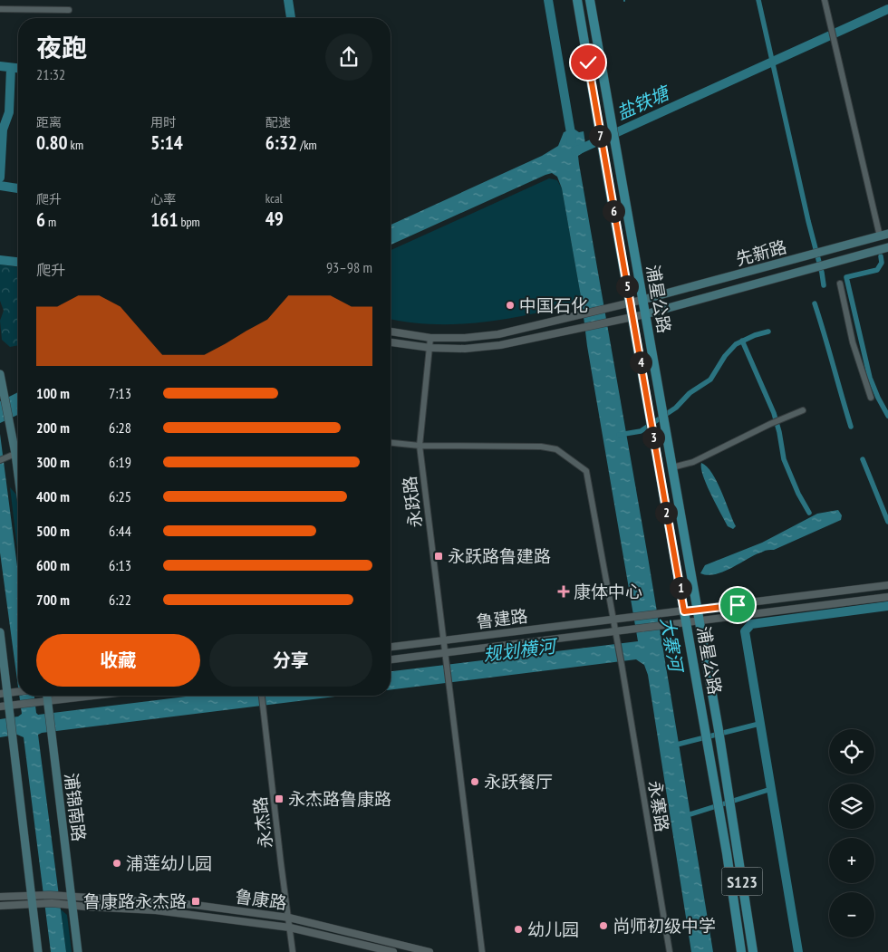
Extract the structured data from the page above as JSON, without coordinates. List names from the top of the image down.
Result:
{
  "streets": {
    "main road": [
      "先新路",
      "浦星公路",
      "浦锦南路",
      "S123"
    ],
    "street": [
      "永跃路",
      "鲁建路",
      "永寨路",
      "永杰路",
      "鲁康路"
    ]
  },
  "crossings": [
    ["先新路", "浦星公路"],
    ["浦星公路", "鲁建路"],
    ["永跃路", "鲁建路"],
    ["鲁建路", "永寨路"],
    ["浦锦南路", "鲁康路"],
    ["永杰路", "鲁康路"]
  ],
  "water": ["盐铁塘", "大寨河", "规划横河"],
  "places": {
    "other": [
      "中国石化",
      "永跃餐厅",
      "浦莲幼儿园",
      "尚师初级中学",
      "幼儿园"
    ],
    "transit": ["永跃路鲁建路", "永杰路鲁康路", "鲁康路永杰路"],
    "health": ["康体中心"]
  },
  "page": {
    "heading": ["夜跑", "21:32"],
    "stats": [
      ["距离", "0.80 km"],
      ["用时", "5:14"],
      ["配速", "6:32 /km"],
      ["爬升", "6 m"],
      ["心率", "161 bpm"],
      ["kcal", "49"]
    ],
    "pins": [
      "7",
      "6",
      "5",
      "4",
      "3",
      "2",
      "1"
    ],
    "chart": ["爬升", "93–98 m"],
    "list": [
      {
        "name": "100 m",
        "note": "7:13"
      },
      {
        "name": "200 m",
        "note": "6:28"
      },
      {
        "name": "300 m",
        "note": "6:19"
      },
      {
        "name": "400 m",
        "note": "6:25"
      },
      {
        "name": "500 m",
        "note": "6:44"
      },
      {
        "name": "600 m",
        "note": "6:13"
      },
      {
        "name": "700 m",
        "note": "6:22"
      }
    ],
    "buttons": ["收藏", "分享"],
    "map_buttons": ["+", "−"]
  }
}
